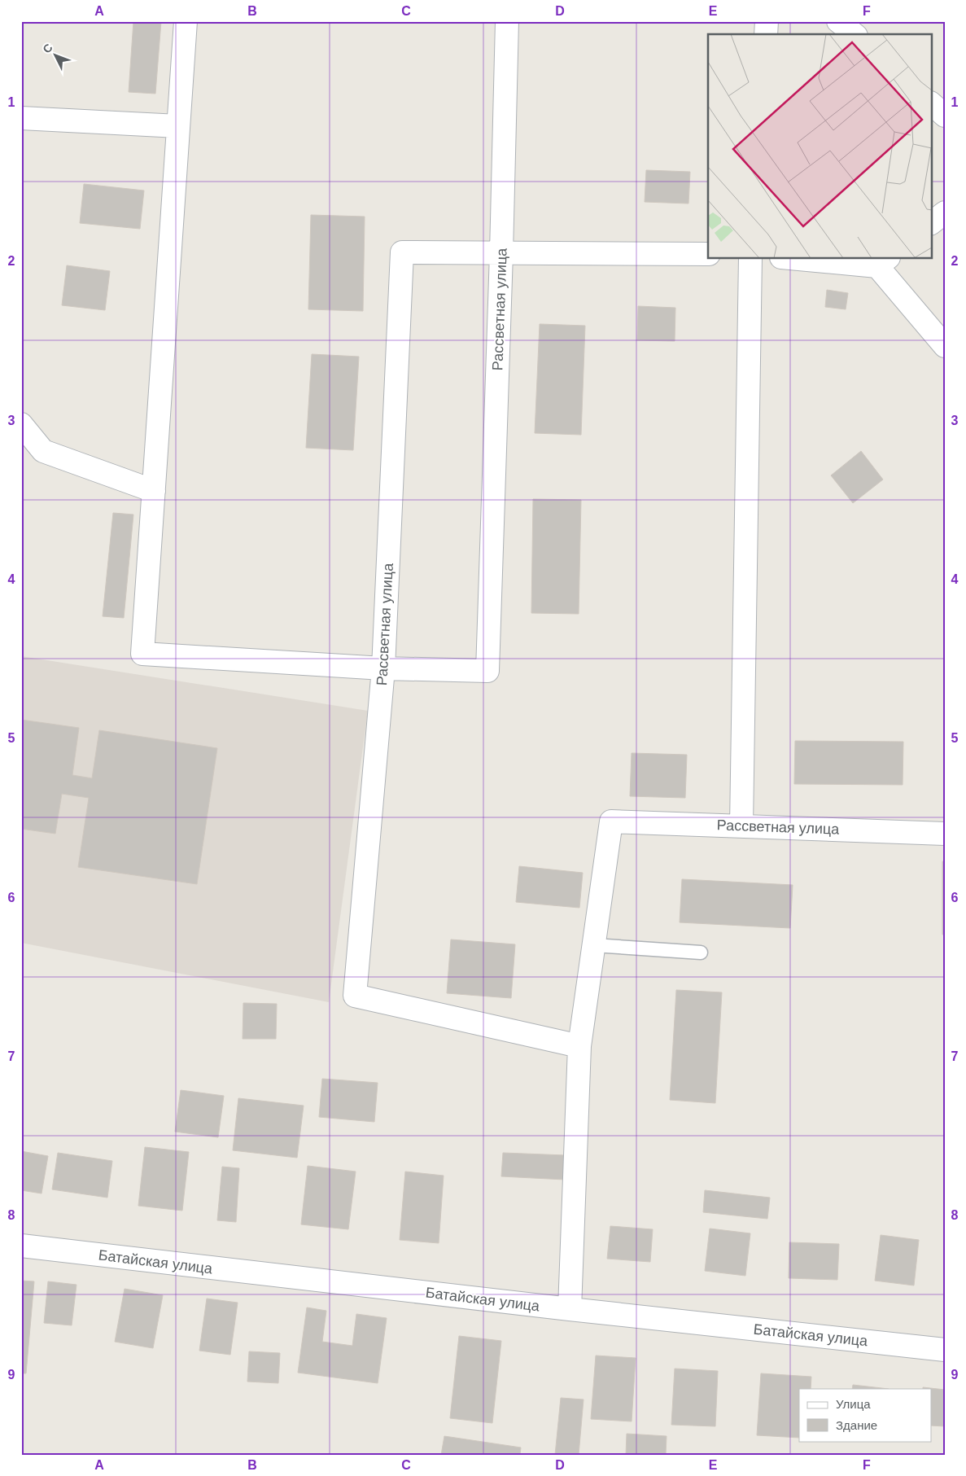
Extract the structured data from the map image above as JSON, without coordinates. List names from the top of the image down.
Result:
{
  "streets": {
    "street": ["Рассветная улица", "Батайская улица"]
  },
  "legend": ["Улица", "Здание"],
  "north": "top left",
  "grid": {
    "columns": [
      "A",
      "B",
      "C",
      "D",
      "E",
      "F"
    ],
    "rows": [
      "1",
      "2",
      "3",
      "4",
      "5",
      "6",
      "7",
      "8",
      "9"
    ]
  }
}
